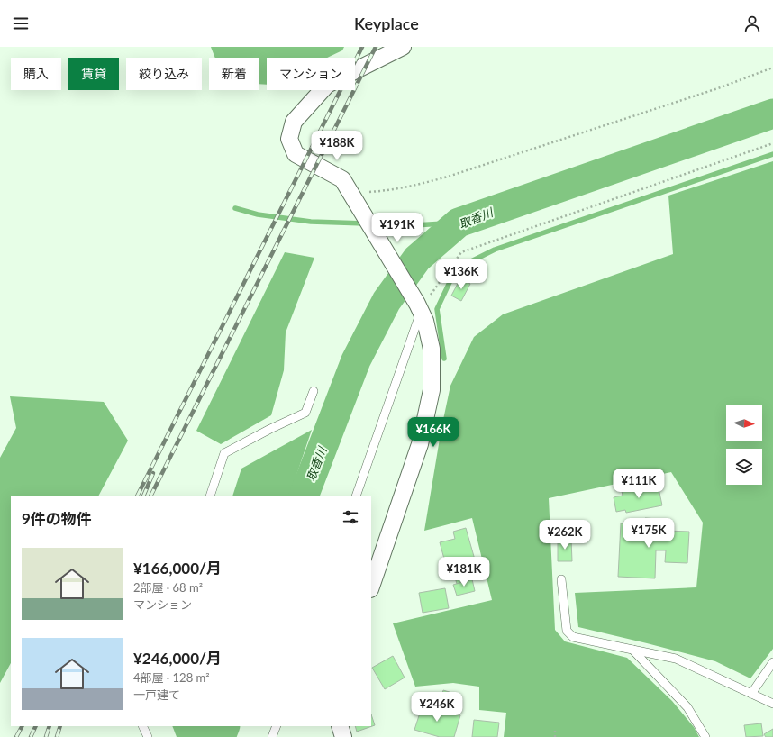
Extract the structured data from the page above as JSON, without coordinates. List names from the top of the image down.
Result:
{
  "water": ["取香川"],
  "north": "right",
  "page": {
    "header": "Keyplace",
    "chip": [
      "購入",
      "賃貸",
      "絞り込み",
      "新着",
      "マンション"
    ],
    "price": [
      "¥188K",
      "¥191K",
      "¥136K",
      "¥166K",
      "¥111K",
      "¥175K",
      "¥262K",
      "¥181K",
      "¥246K"
    ],
    "heading": "9件の物件",
    "list": [
      {
        "name": "¥166,000/月",
        "note": "2部屋 · 68 m² · マンション"
      },
      {
        "name": "¥246,000/月",
        "note": "4部屋 · 128 m² · 一戸建て"
      }
    ]
  }
}
